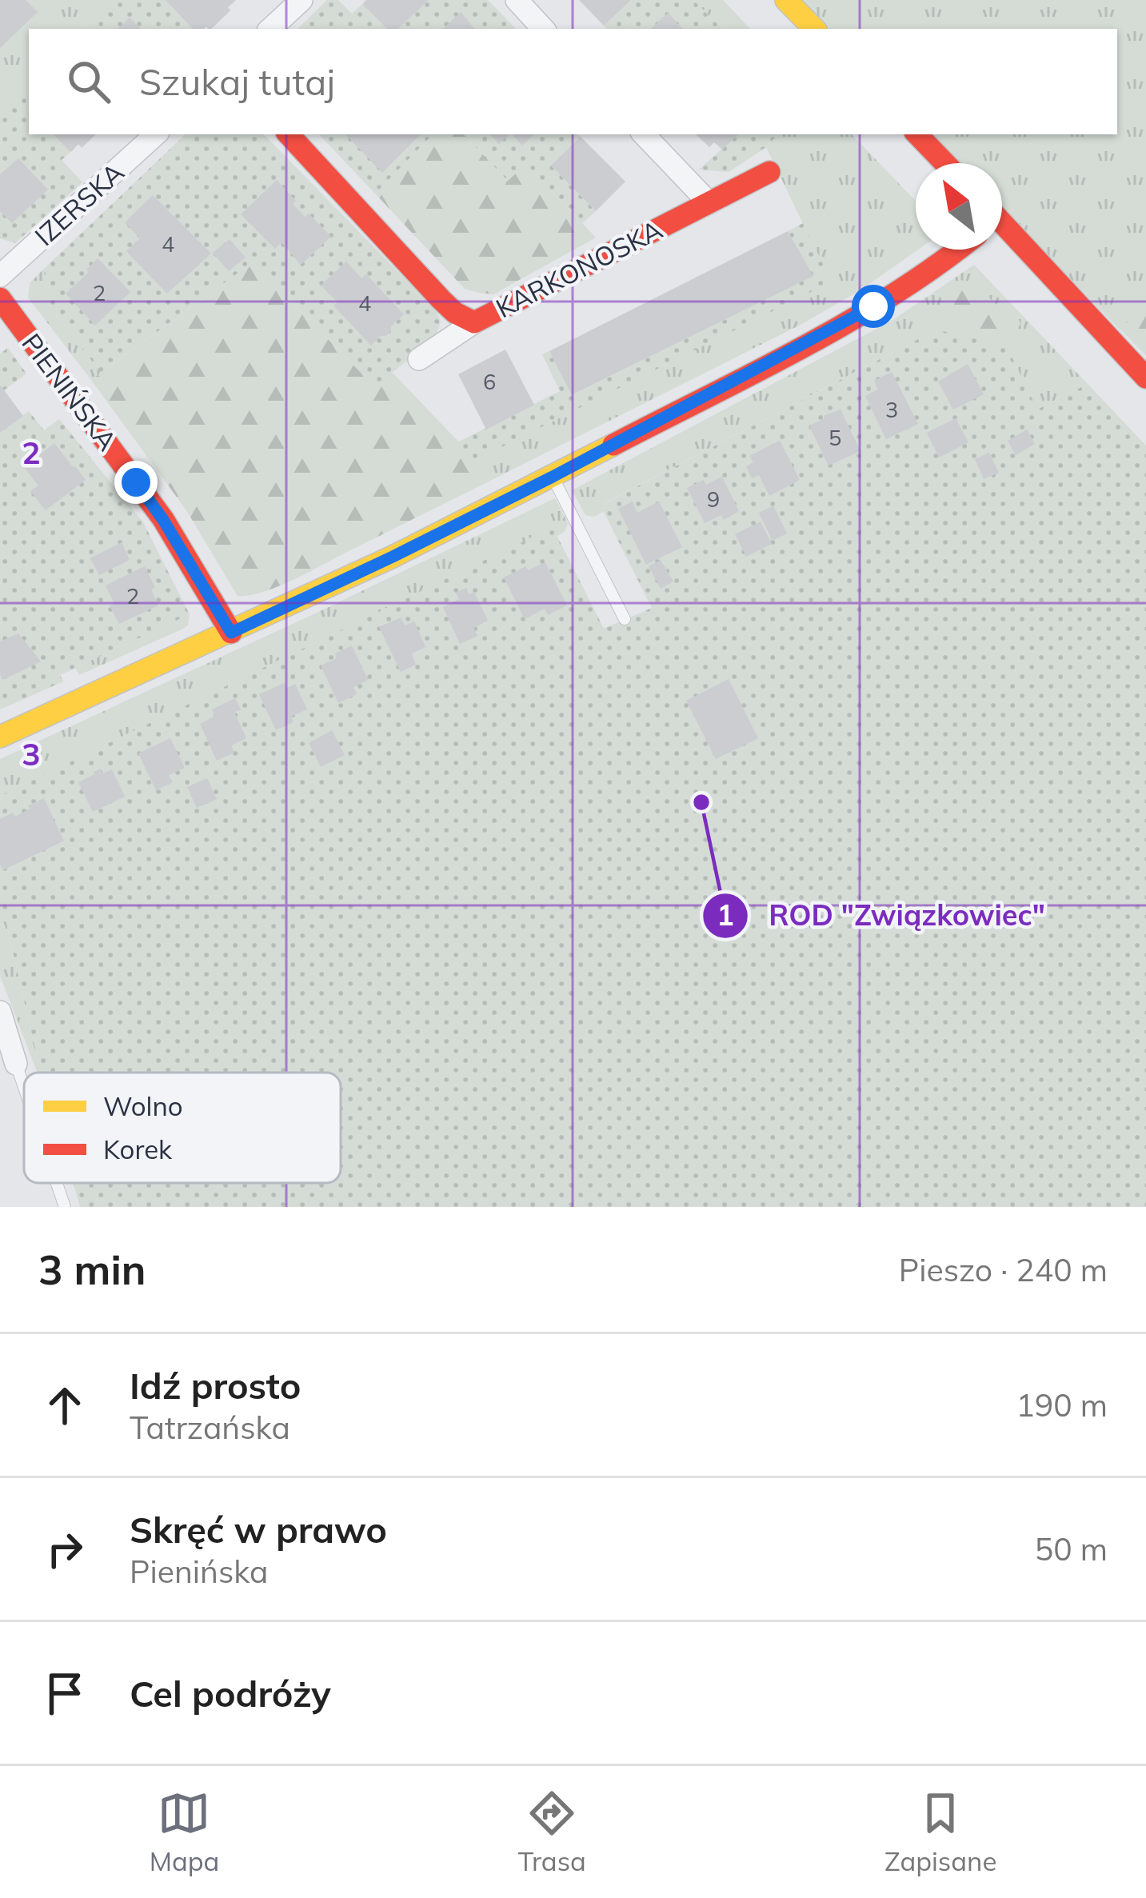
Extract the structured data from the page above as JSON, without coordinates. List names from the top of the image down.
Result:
{
  "streets": {
    "street": ["IZERSKA", "KARKONOSKA", "PIENIŃSKA"]
  },
  "places": ["ROD \"Związkowiec\""],
  "house_numbers": [
    "4",
    "2",
    "4",
    "6",
    "3",
    "5",
    "9",
    "2"
  ],
  "legend": ["Wolno", "Korek"],
  "north": "top left",
  "page": {
    "search": "Szukaj tutaj",
    "heading": ["3 min", "Pieszo · 240 m"],
    "list": [
      ["Idź prosto", "Tatrzańska", "190 m"],
      ["Skręć w prawo", "Pienińska", "50 m"],
      "Cel podróży"
    ],
    "nav": ["Mapa", "Trasa", "Zapisane"]
  },
  "grid": {
    "rows": ["2", "3"]
  }
}
